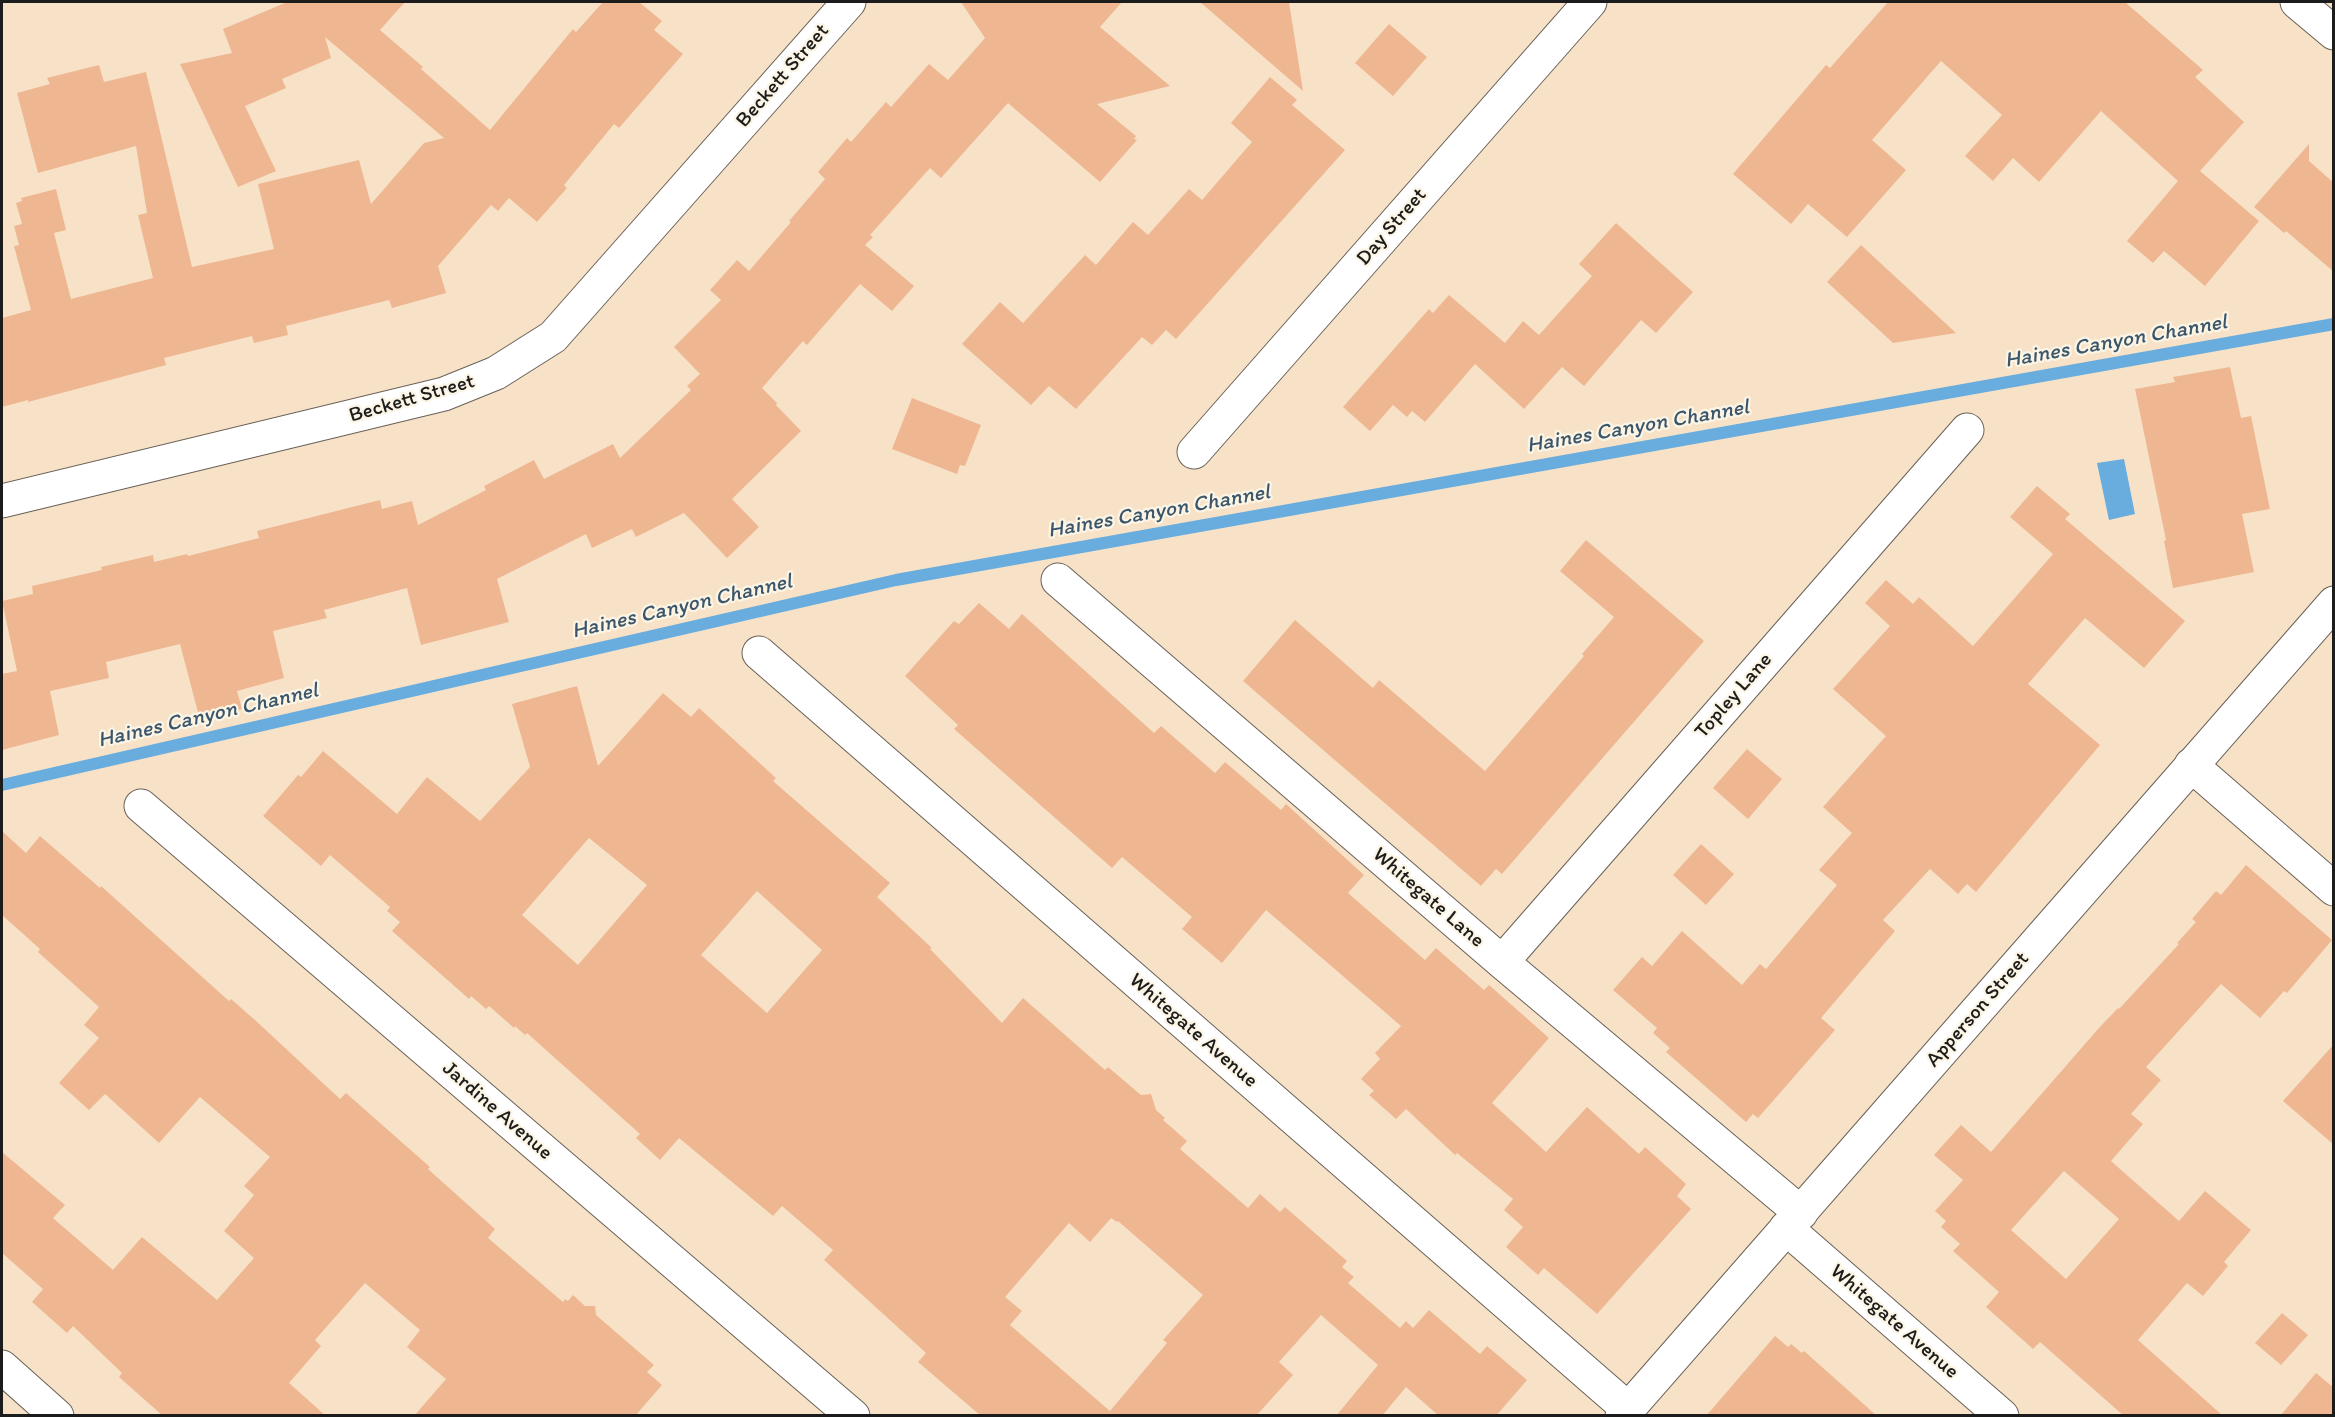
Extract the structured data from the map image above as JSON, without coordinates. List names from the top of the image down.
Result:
{
  "streets": {
    "street": [
      "Beckett Street",
      "Day Street",
      "Topley Lane",
      "Whitegate Lane",
      "Apperson Street",
      "Whitegate Avenue",
      "Jardine Avenue"
    ]
  },
  "crossings": [
    ["Topley Lane", "Whitegate Lane"],
    ["Whitegate Lane", "Apperson Street"],
    ["Whitegate Lane", "Whitegate Avenue"],
    ["Apperson Street", "Whitegate Avenue"]
  ],
  "water": ["Haines Canyon Channel"]
}
